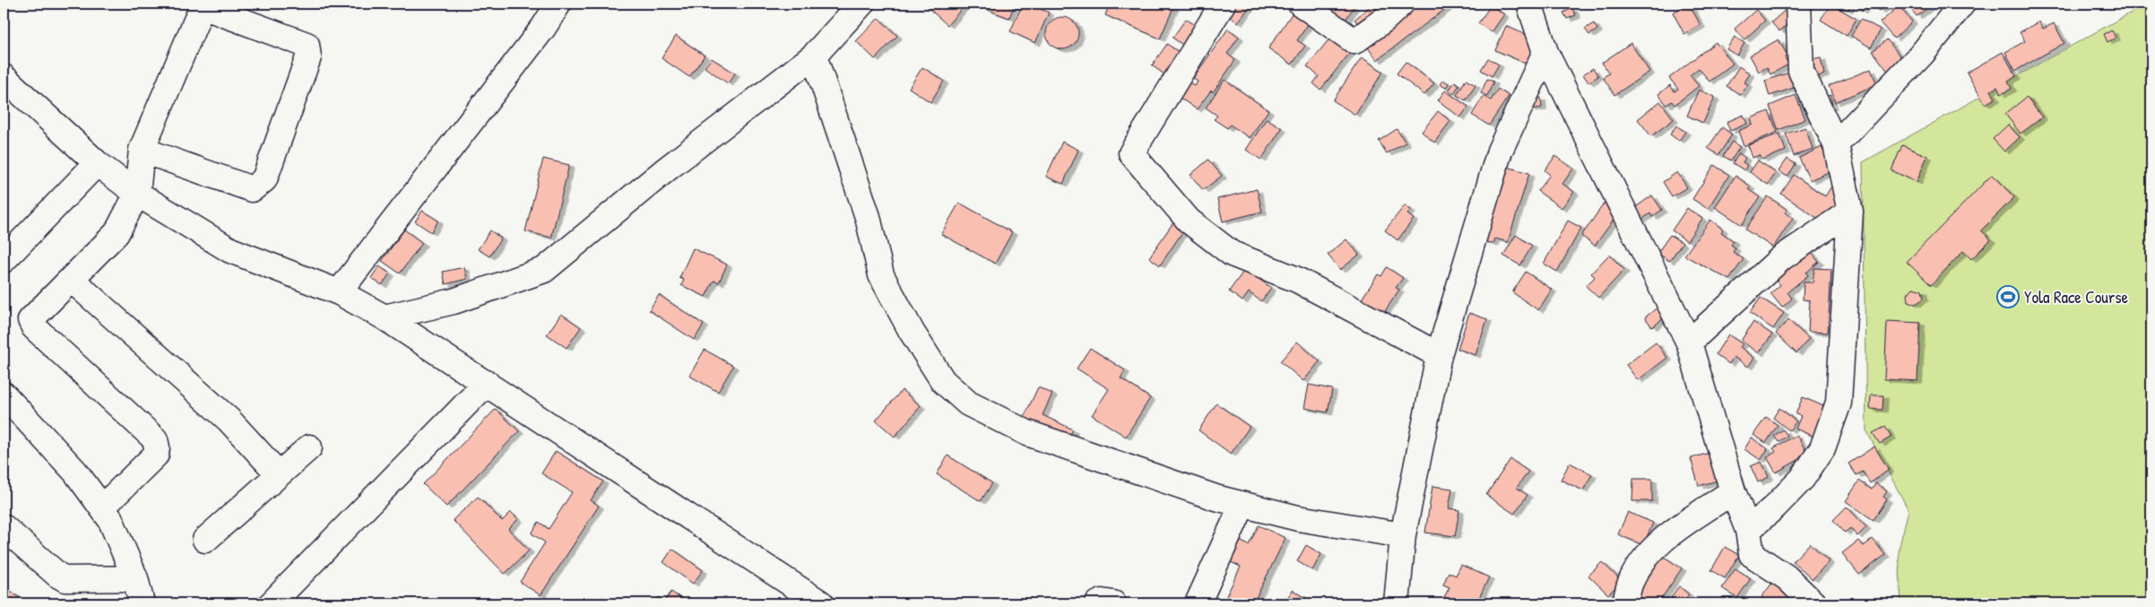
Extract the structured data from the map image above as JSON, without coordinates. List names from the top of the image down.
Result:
{
  "places": {
    "sports": ["Yola Race Course"]
  }
}
